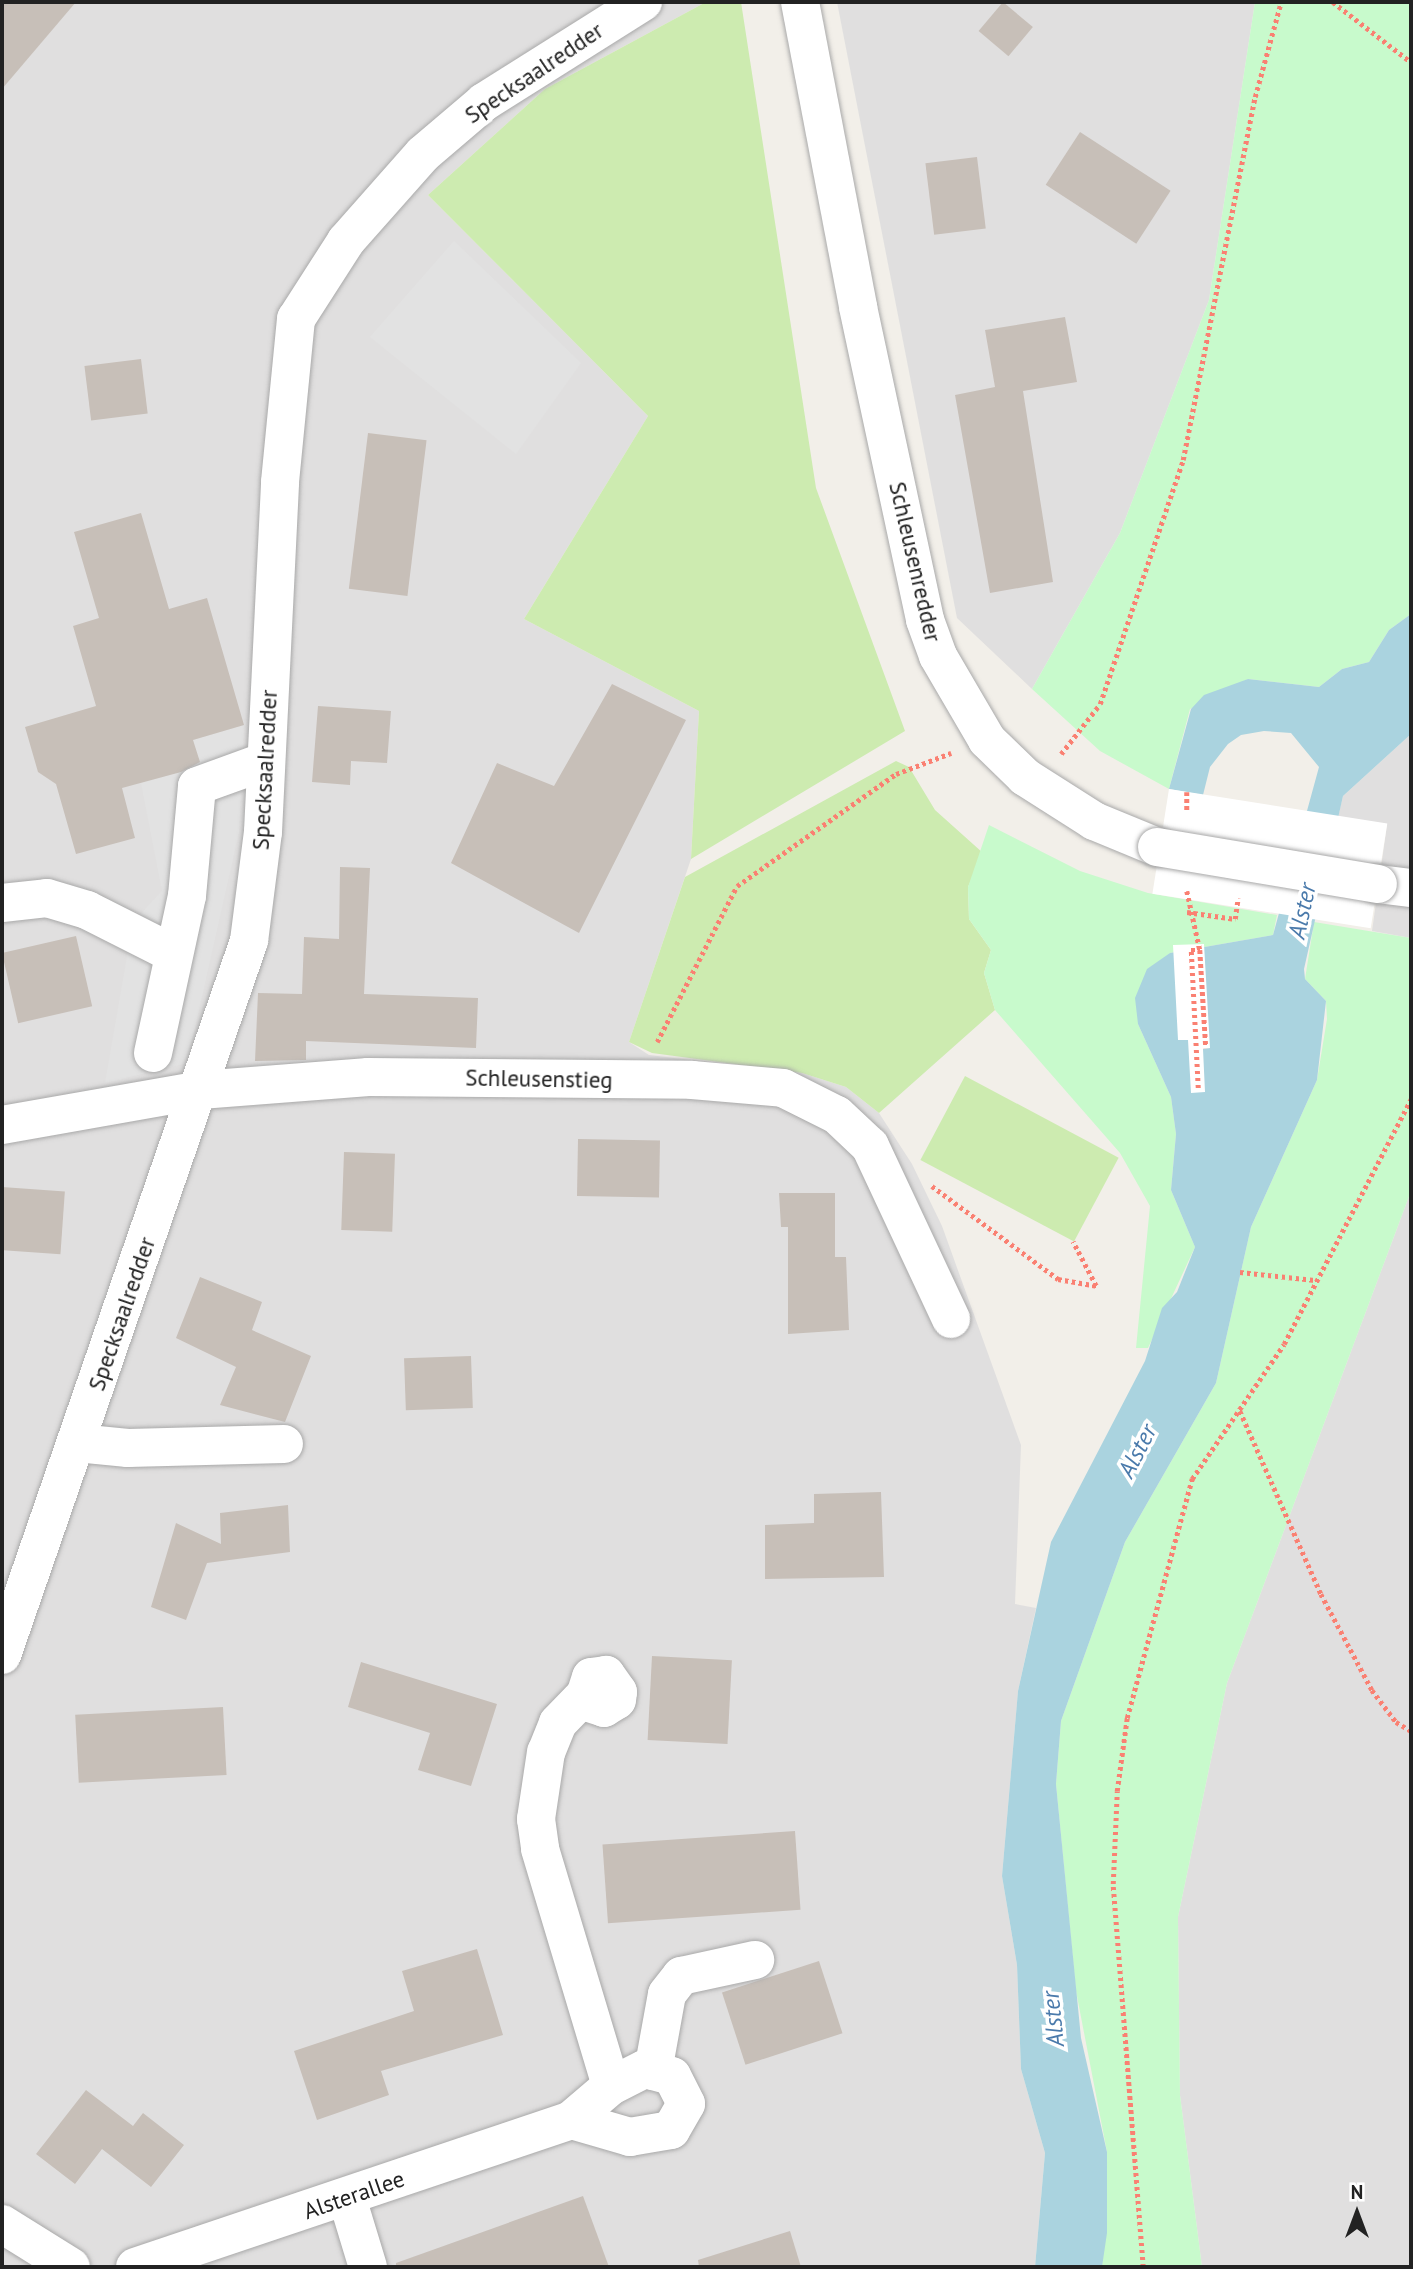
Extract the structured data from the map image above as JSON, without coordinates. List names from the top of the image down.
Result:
{
  "streets": {
    "street": [
      "Specksaalredder",
      "Schleusenredder",
      "Schleusenstieg",
      "Alsterallee"
    ]
  },
  "crossings": [
    ["Specksaalredder", "Schleusenstieg"]
  ],
  "water": ["Alster"],
  "north": "top"
}
